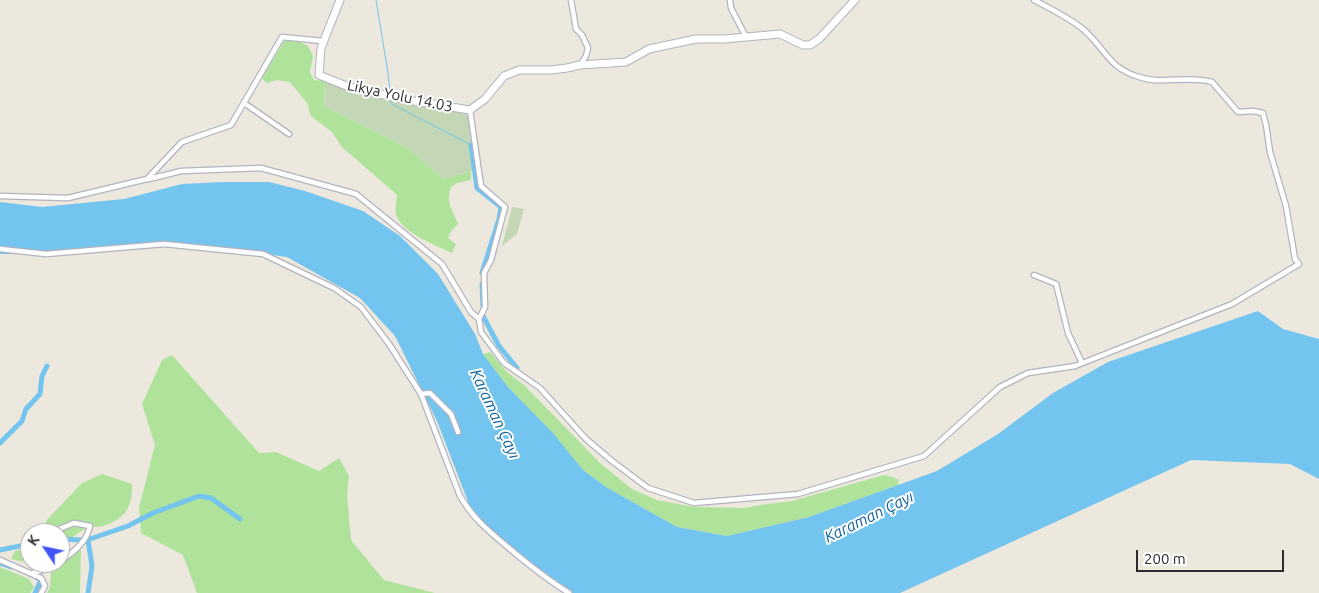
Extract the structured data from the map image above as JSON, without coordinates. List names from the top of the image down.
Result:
{
  "streets": {
    "street": ["Likya Yolu 14.03"]
  },
  "water": ["Karaman Çayı"],
  "scale_bar": "200 m",
  "north": "top left"
}
